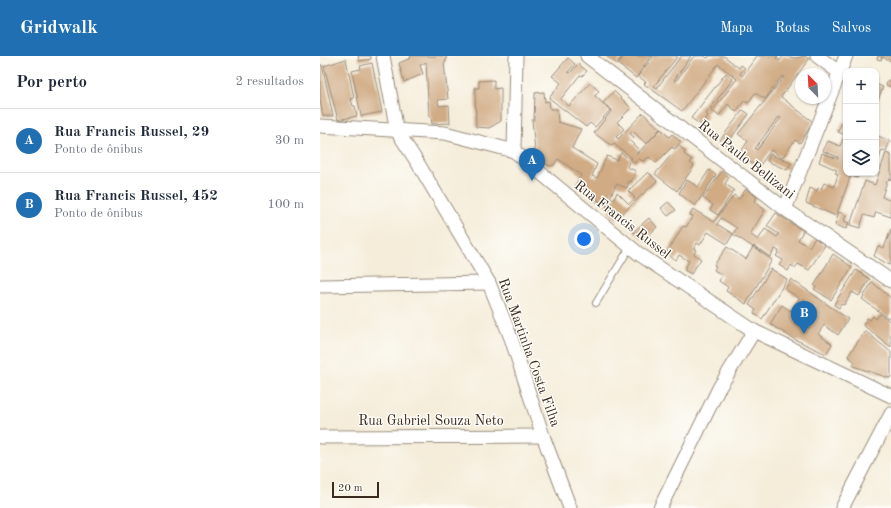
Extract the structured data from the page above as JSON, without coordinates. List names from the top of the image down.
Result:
{
  "streets": {
    "street": [
      "Rua Paulo Bellizani",
      "Rua Francis Russel",
      "Rua Martinha Costa Filha",
      "Rua Gabriel Souza Neto"
    ]
  },
  "crossings": [
    ["Rua Francis Russel", "Rua Martinha Costa Filha"],
    ["Rua Martinha Costa Filha", "Rua Gabriel Souza Neto"]
  ],
  "scale_bar": "20 m",
  "north": "top left",
  "page": {
    "header": "Gridwalk",
    "nav": ["Mapa", "Rotas", "Salvos"],
    "heading": ["Por perto", "2 resultados"],
    "map_buttons": ["+", "−"],
    "list": [
      {
        "mark": "A",
        "name": "Rua Francis Russel, 29",
        "note": "Ponto de ônibus",
        "value": "30 m"
      },
      {
        "mark": "B",
        "name": "Rua Francis Russel, 452",
        "note": "Ponto de ônibus",
        "value": "100 m"
      }
    ],
    "pins": ["A", "B"],
    "scale": "20 m"
  }
}
